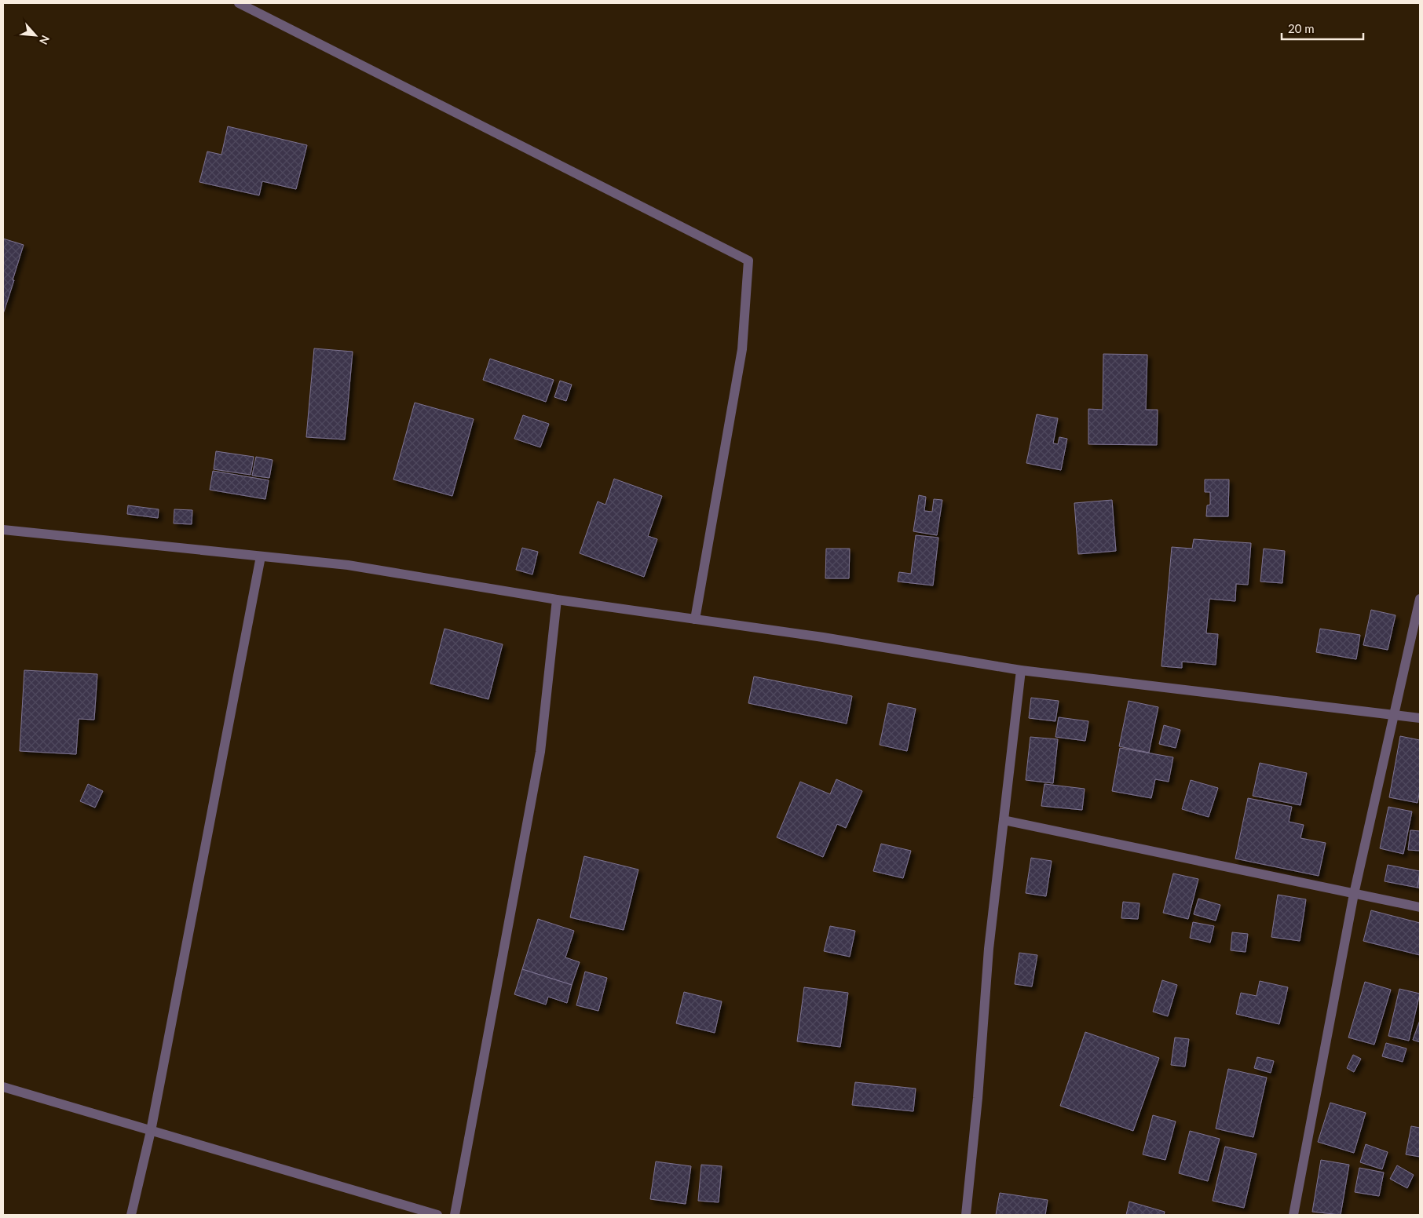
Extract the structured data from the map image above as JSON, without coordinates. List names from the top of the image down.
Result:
{
  "scale_bar": "20 m",
  "north": "bottom right"
}
